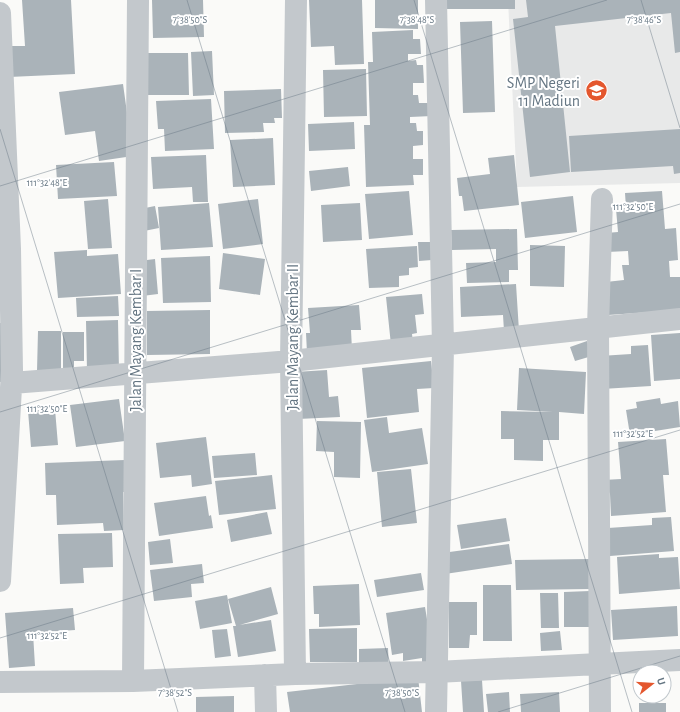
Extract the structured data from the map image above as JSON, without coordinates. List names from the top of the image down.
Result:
{
  "streets": {
    "street": ["Jalan Mayang Kembar II", "Jalan Mayang Kembar I"]
  },
  "places": {
    "school or university": ["SMP Negeri 11 Madiun"]
  },
  "north": "right",
  "coordinates": [
    "7°38'50\"S",
    "7°38'48\"S",
    "7°38'46\"S",
    "111°32'48\"E",
    "111°32'50\"E",
    "111°32'52\"E",
    "7°38'52\"S"
  ]
}
